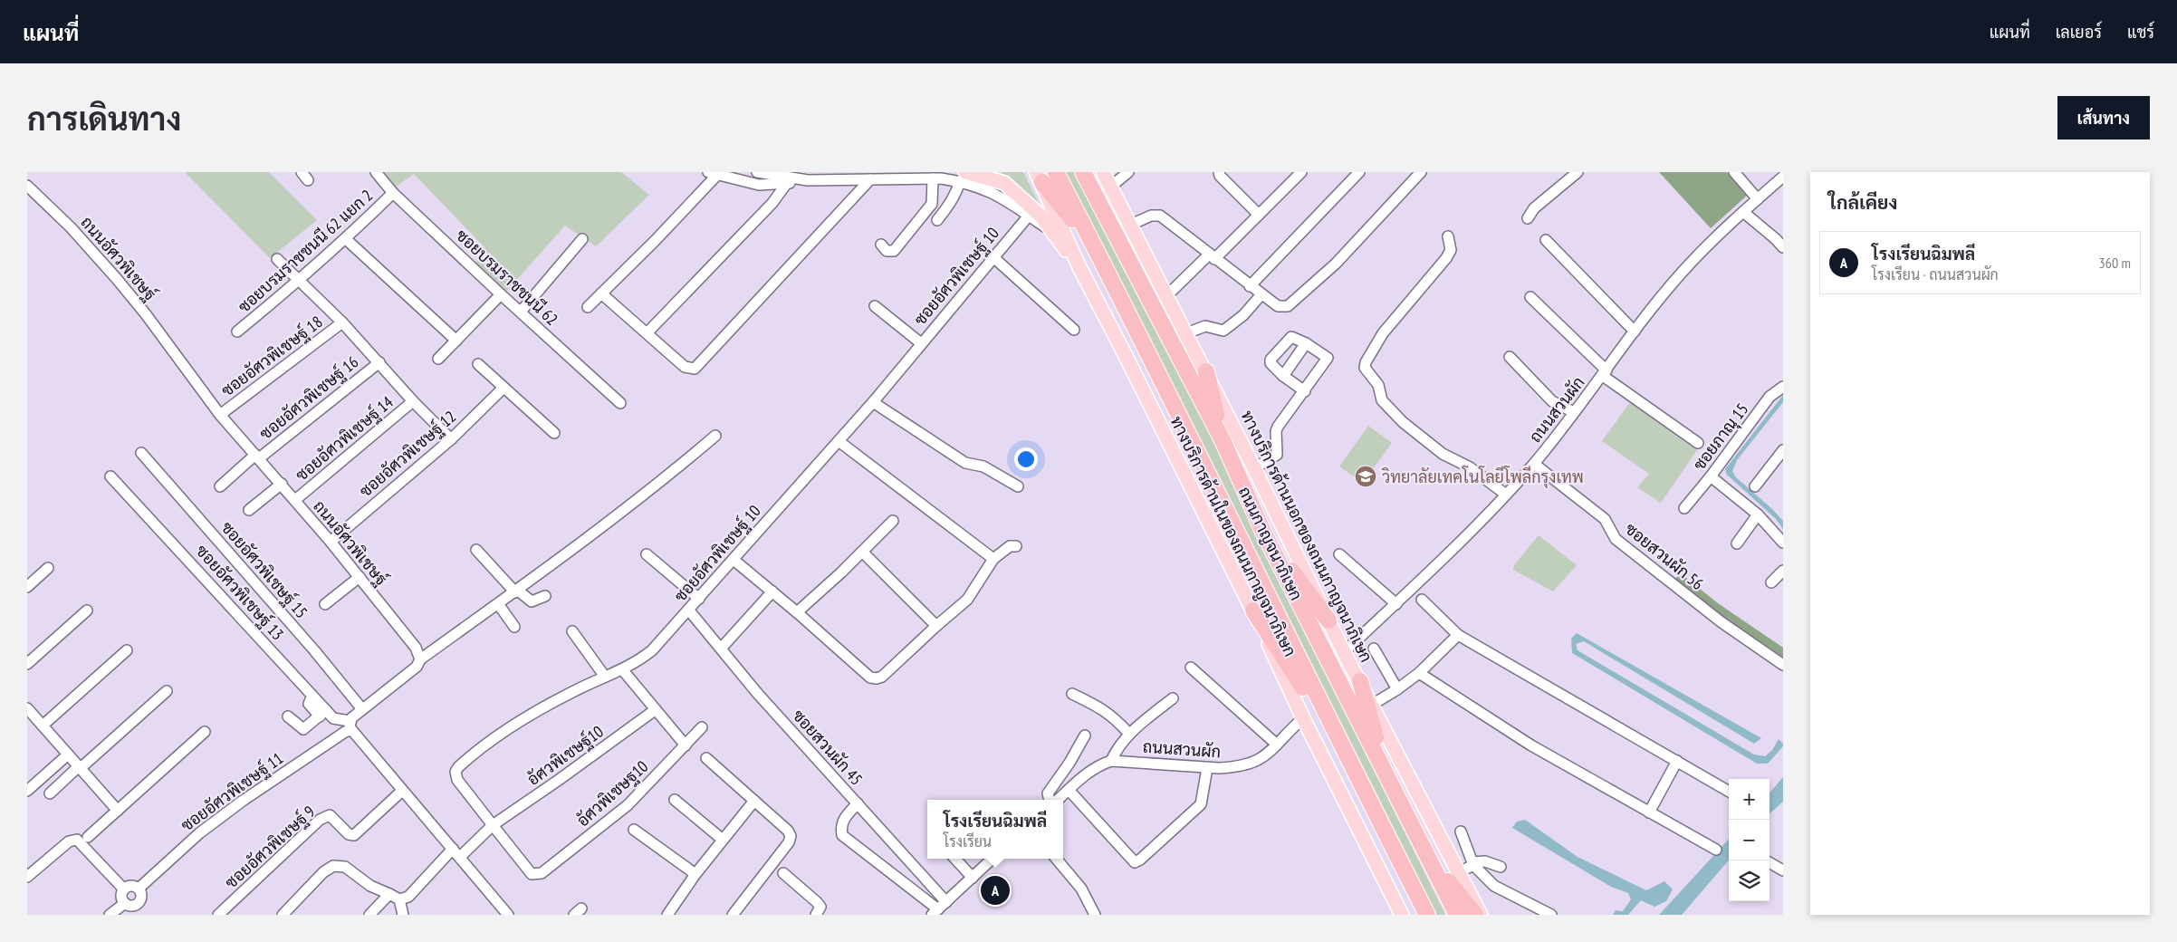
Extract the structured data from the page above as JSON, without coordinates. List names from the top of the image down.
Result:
{
  "streets": {
    "highway": ["ถนนกาญจนาภิเษก"],
    "main road": ["ทางบริการด้านในของถนนกาญจนาภิเษก", "ทางบริการด้านนอกของถนนกาญจนาภิเษก"],
    "street": [
      "ซอยบรมราชชนนี 62 แยก 2",
      "ถนนอัศวพิเชษฐ์",
      "ซอยอัศวพิเชษฐ์ 10",
      "ซอยบรมราชชนนี 62",
      "ซอยอัศวพิเชษฐ์ 18",
      "ซอยอัศวพิเชษฐ์ 16",
      "ถนนสวนผัก",
      "ซอยภาณุ 15",
      "ซอยอัศวพิเชษฐ์ 14",
      "ซอยอัศวพิเชษฐ์ 12",
      "ซอยสวนผัก 56",
      "ซอยอัศวพิเชษฐ์ 15",
      "ซอยอัศวพิเชษฐ์ 13",
      "ซอยสวนผัก 45",
      "อัศวพิเชษฐ์10",
      "ซอยอัศวพิเชษฐ์ 11",
      "อัศวพิเชษฐ10",
      "ซอยอัศวพิเชษฐ์ 9"
    ]
  },
  "crossings": [
    ["ซอยบรมราชชนนี 62 แยก 2", "ซอยบรมราชชนนี 62"],
    ["ถนนอัศวพิเชษฐ์", "ซอยอัศวพิเชษฐ์ 18"],
    ["ถนนอัศวพิเชษฐ์", "ซอยอัศวพิเชษฐ์ 16"],
    ["ถนนอัศวพิเชษฐ์", "ซอยอัศวพิเชษฐ์ 14"],
    ["ถนนอัศวพิเชษฐ์", "ซอยอัศวพิเชษฐ์ 12"],
    ["ซอยอัศวพิเชษฐ์ 10", "ซอยสวนผัก 45"],
    ["ซอยอัศวพิเชษฐ์ 10", "อัศวพิเชษฐ์10"],
    ["ซอยอัศวพิเชษฐ์ 10", "อัศวพิเชษฐ10"],
    ["ถนนสวนผัก", "ทางบริการด้านในของถนนกาญจนาภิเษก"],
    ["ถนนสวนผัก", "ทางบริการด้านนอกของถนนกาญจนาภิเษก"],
    ["ถนนสวนผัก", "ซอยสวนผัก 56"],
    ["ซอยอัศวพิเชษฐ์ 13", "ซอยอัศวพิเชษฐ์ 11"],
    ["อัศวพิเชษฐ์10", "อัศวพิเชษฐ10"]
  ],
  "places": {
    "school or university": ["วิทยาลัยเทคโนโลยีโพลีกรุงเทพ"]
  },
  "page": {
    "header": "แผนที่",
    "nav": ["แผนที่", "เลเยอร์", "แชร์"],
    "buttons": "เส้นทาง",
    "title": "การเดินทาง",
    "heading": "ใกล้เคียง",
    "list": [
      {
        "mark": "A",
        "name": "โรงเรียนฉิมพลี",
        "note": "โรงเรียน · ถนนสวนผัก",
        "value": "360 m"
      }
    ],
    "map_buttons": ["+", "−"],
    "popup": ["โรงเรียนฉิมพลี", "โรงเรียน"],
    "pins": "A"
  }
}
